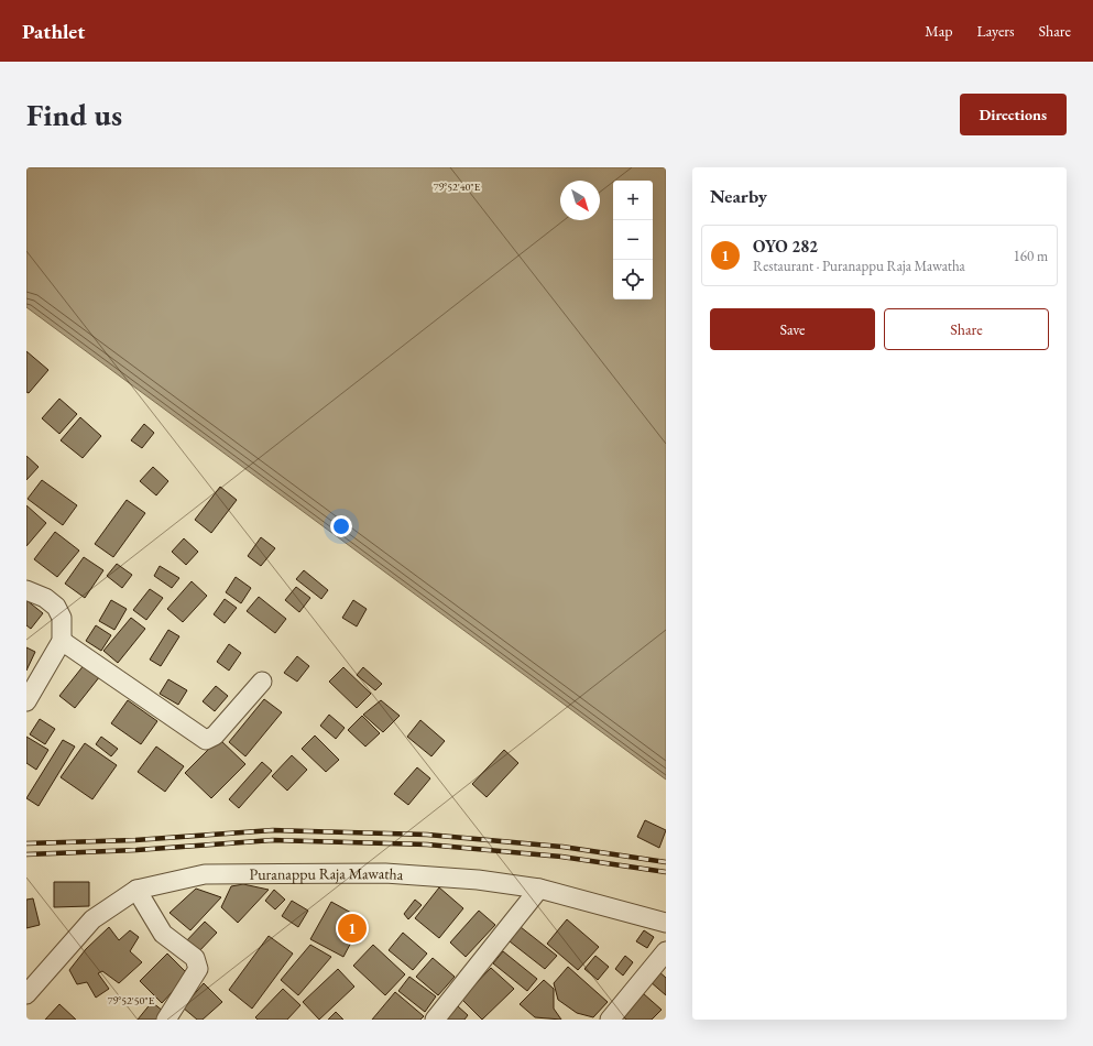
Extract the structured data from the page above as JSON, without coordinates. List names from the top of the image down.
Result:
{
  "streets": {
    "street": ["Puranappu Raja Mawatha"]
  },
  "north": "bottom right",
  "page": {
    "header": "Pathlet",
    "nav": ["Map", "Layers", "Share"],
    "buttons": [
      "Directions",
      ["Save", "Share"]
    ],
    "title": "Find us",
    "heading": "Nearby",
    "map_buttons": ["+", "−"],
    "list": [
      {
        "mark": "1",
        "name": "OYO 282",
        "note": "Restaurant · Puranappu Raja Mawatha",
        "value": "160 m"
      }
    ],
    "pins": "1"
  },
  "coordinates": ["79°52'40\"E", "79°52'50\"E"]
}
